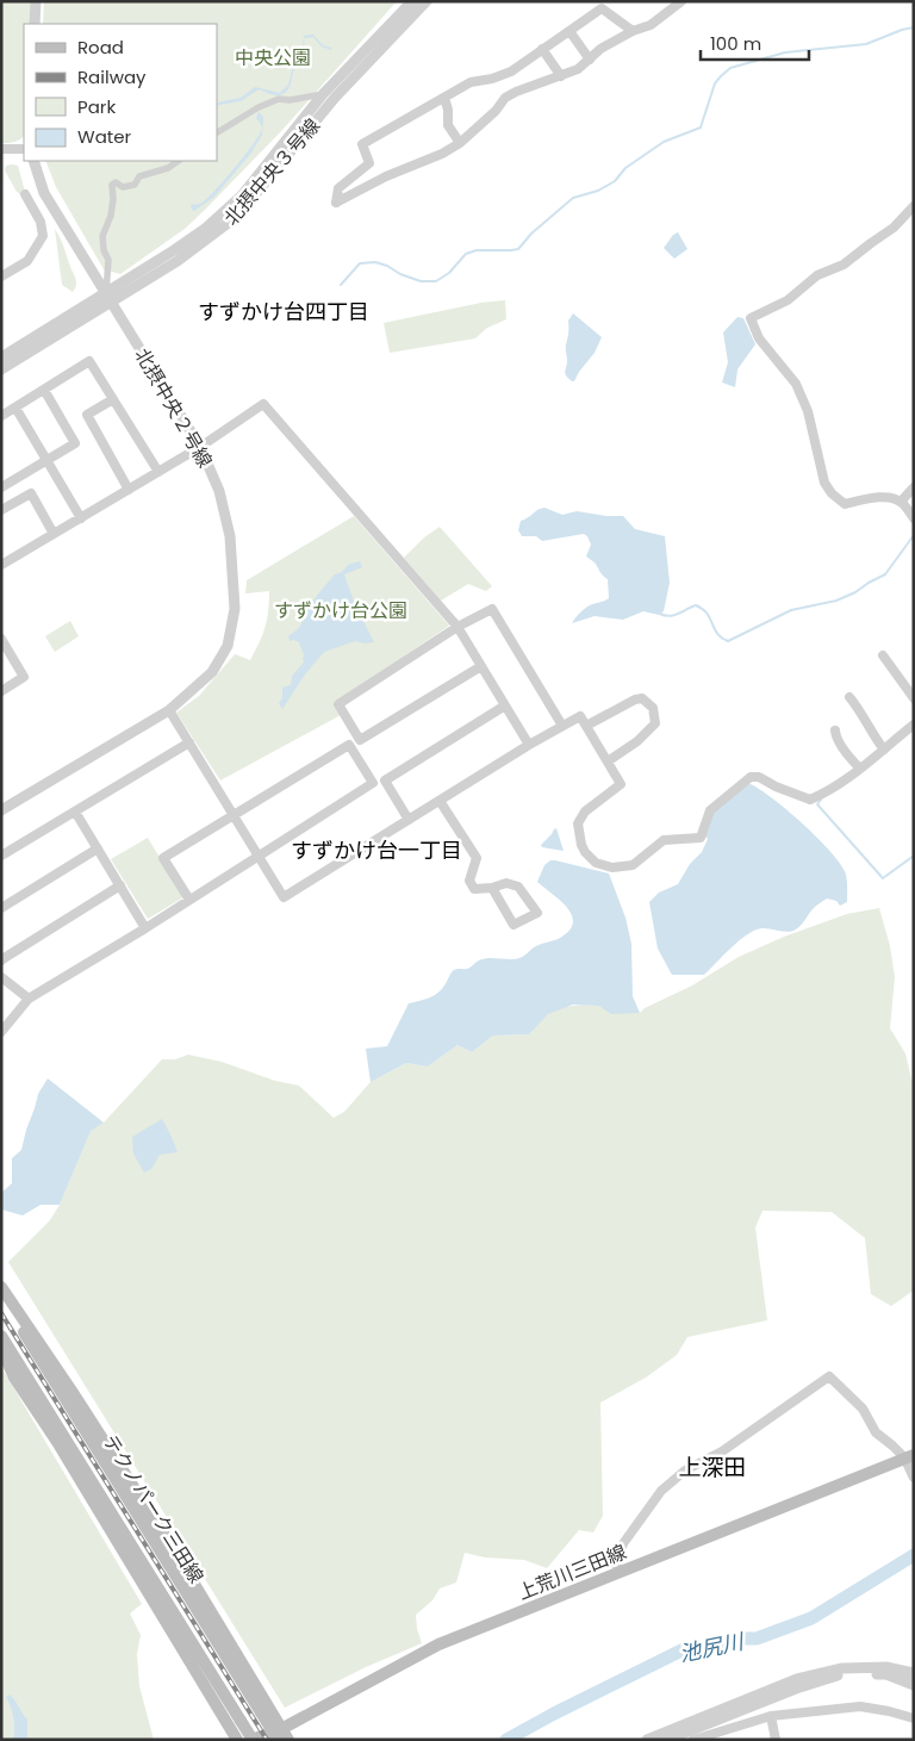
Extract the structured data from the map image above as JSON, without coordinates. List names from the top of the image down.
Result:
{
  "streets": {
    "main road": ["テクノパーク三田線", "上荒川三田線"],
    "street": ["北摂中央３号線", "北摂中央２号線"]
  },
  "crossings": [
    ["北摂中央３号線", "北摂中央２号線"],
    ["テクノパーク三田線", "上荒川三田線"]
  ],
  "districts": ["すずかけ台四丁目", "すずかけ台一丁目", "上深田"],
  "water": ["池尻川"],
  "parks": ["中央公園", "すずかけ台公園"],
  "legend": [
    "Road",
    "Railway",
    "Park",
    "Water"
  ],
  "scale_bar": "100 m"
}
